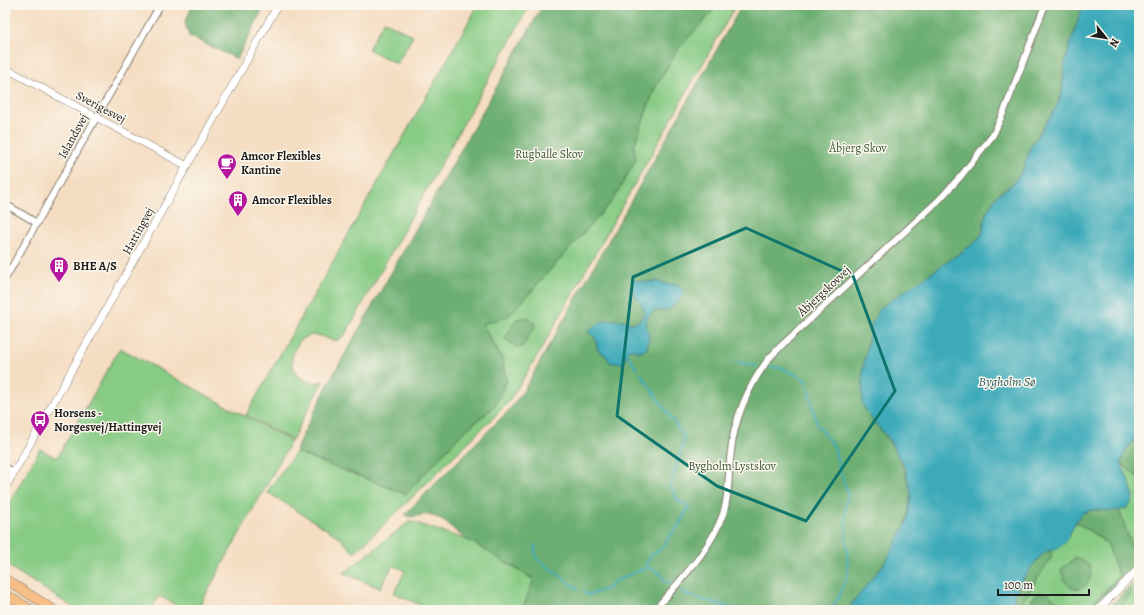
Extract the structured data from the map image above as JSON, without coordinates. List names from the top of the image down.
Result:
{
  "streets": {
    "street": [
      "Sverigesvej",
      "Islandsvej",
      "Hattingvej",
      "Åbjergskovvej"
    ]
  },
  "crossings": [
    ["Sverigesvej", "Islandsvej"],
    ["Sverigesvej", "Hattingvej"]
  ],
  "water": ["Bygholm Sø"],
  "parks": ["Åbjerg Skov", "Rugballe Skov", "Bygholm Lystskov"],
  "places": {
    "cafe": ["Amcor Flexibles Kantine"],
    "building": ["Amcor Flexibles", "BHE A/S"],
    "bus stop": ["Horsens - Norgesvej/Hattingvej"]
  },
  "scale_bar": "100 m",
  "north": "bottom right"
}
